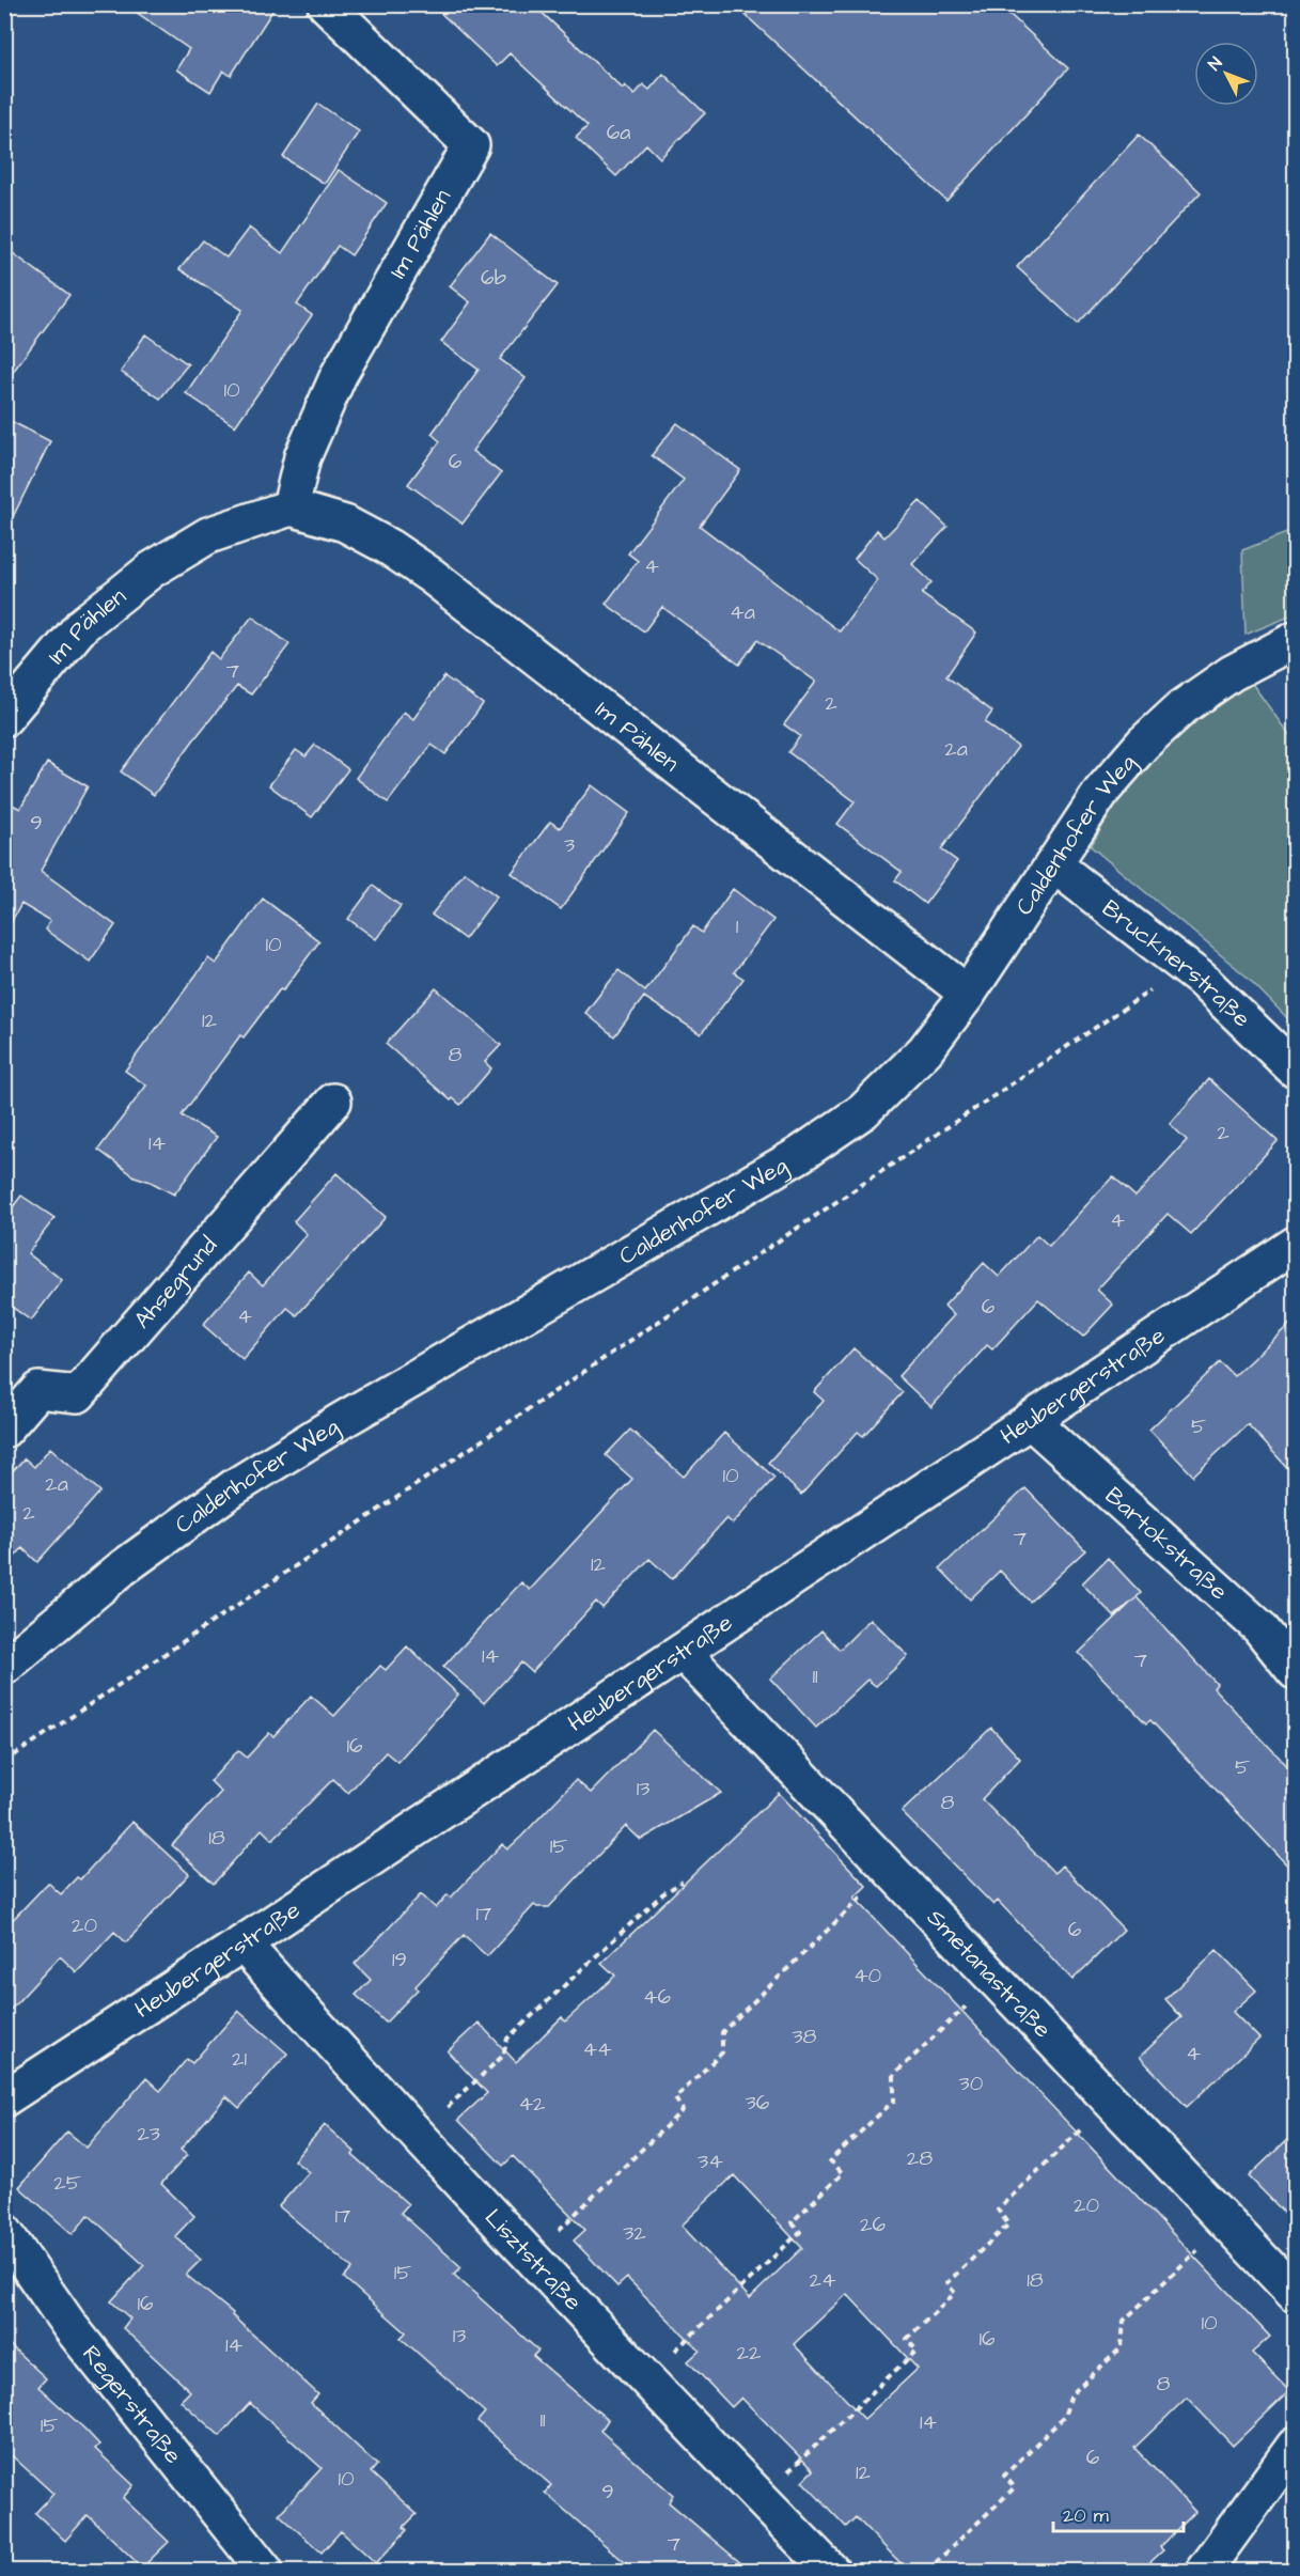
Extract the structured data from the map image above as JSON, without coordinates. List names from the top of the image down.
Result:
{
  "streets": {
    "street": [
      "Im Pählen",
      "Caldenhofer Weg",
      "Brucknerstraße",
      "Ahsegrund",
      "Heubergerstraße",
      "Bartokstraße",
      "Smetanastraße",
      "Lisztstraße",
      "Regerstraße"
    ]
  },
  "crossings": [
    ["Im Pählen", "Caldenhofer Weg"],
    ["Caldenhofer Weg", "Brucknerstraße"],
    ["Heubergerstraße", "Bartokstraße"],
    ["Heubergerstraße", "Smetanastraße"],
    ["Heubergerstraße", "Lisztstraße"]
  ],
  "house_numbers": [
    "6a",
    "6b",
    "10",
    "6",
    "4",
    "4a",
    "7",
    "2",
    "2a",
    "9",
    "3",
    "1",
    "10",
    "12",
    "8",
    "2",
    "14",
    "4",
    "6",
    "4",
    "5",
    "10",
    "2a",
    "2",
    "7",
    "12",
    "14",
    "7",
    "11",
    "16",
    "5",
    "13",
    "8",
    "18",
    "15",
    "17",
    "20",
    "6",
    "19",
    "40",
    "46",
    "38",
    "44",
    "4",
    "21",
    "30",
    "36",
    "42",
    "23",
    "28",
    "34",
    "25",
    "20",
    "17",
    "26",
    "32",
    "15",
    "24",
    "18",
    "16",
    "10",
    "13",
    "16",
    "14",
    "22",
    "8",
    "11",
    "14",
    "15",
    "6",
    "12",
    "10",
    "9",
    "7"
  ],
  "scale_bar": "20 m",
  "north": "top left"
}
